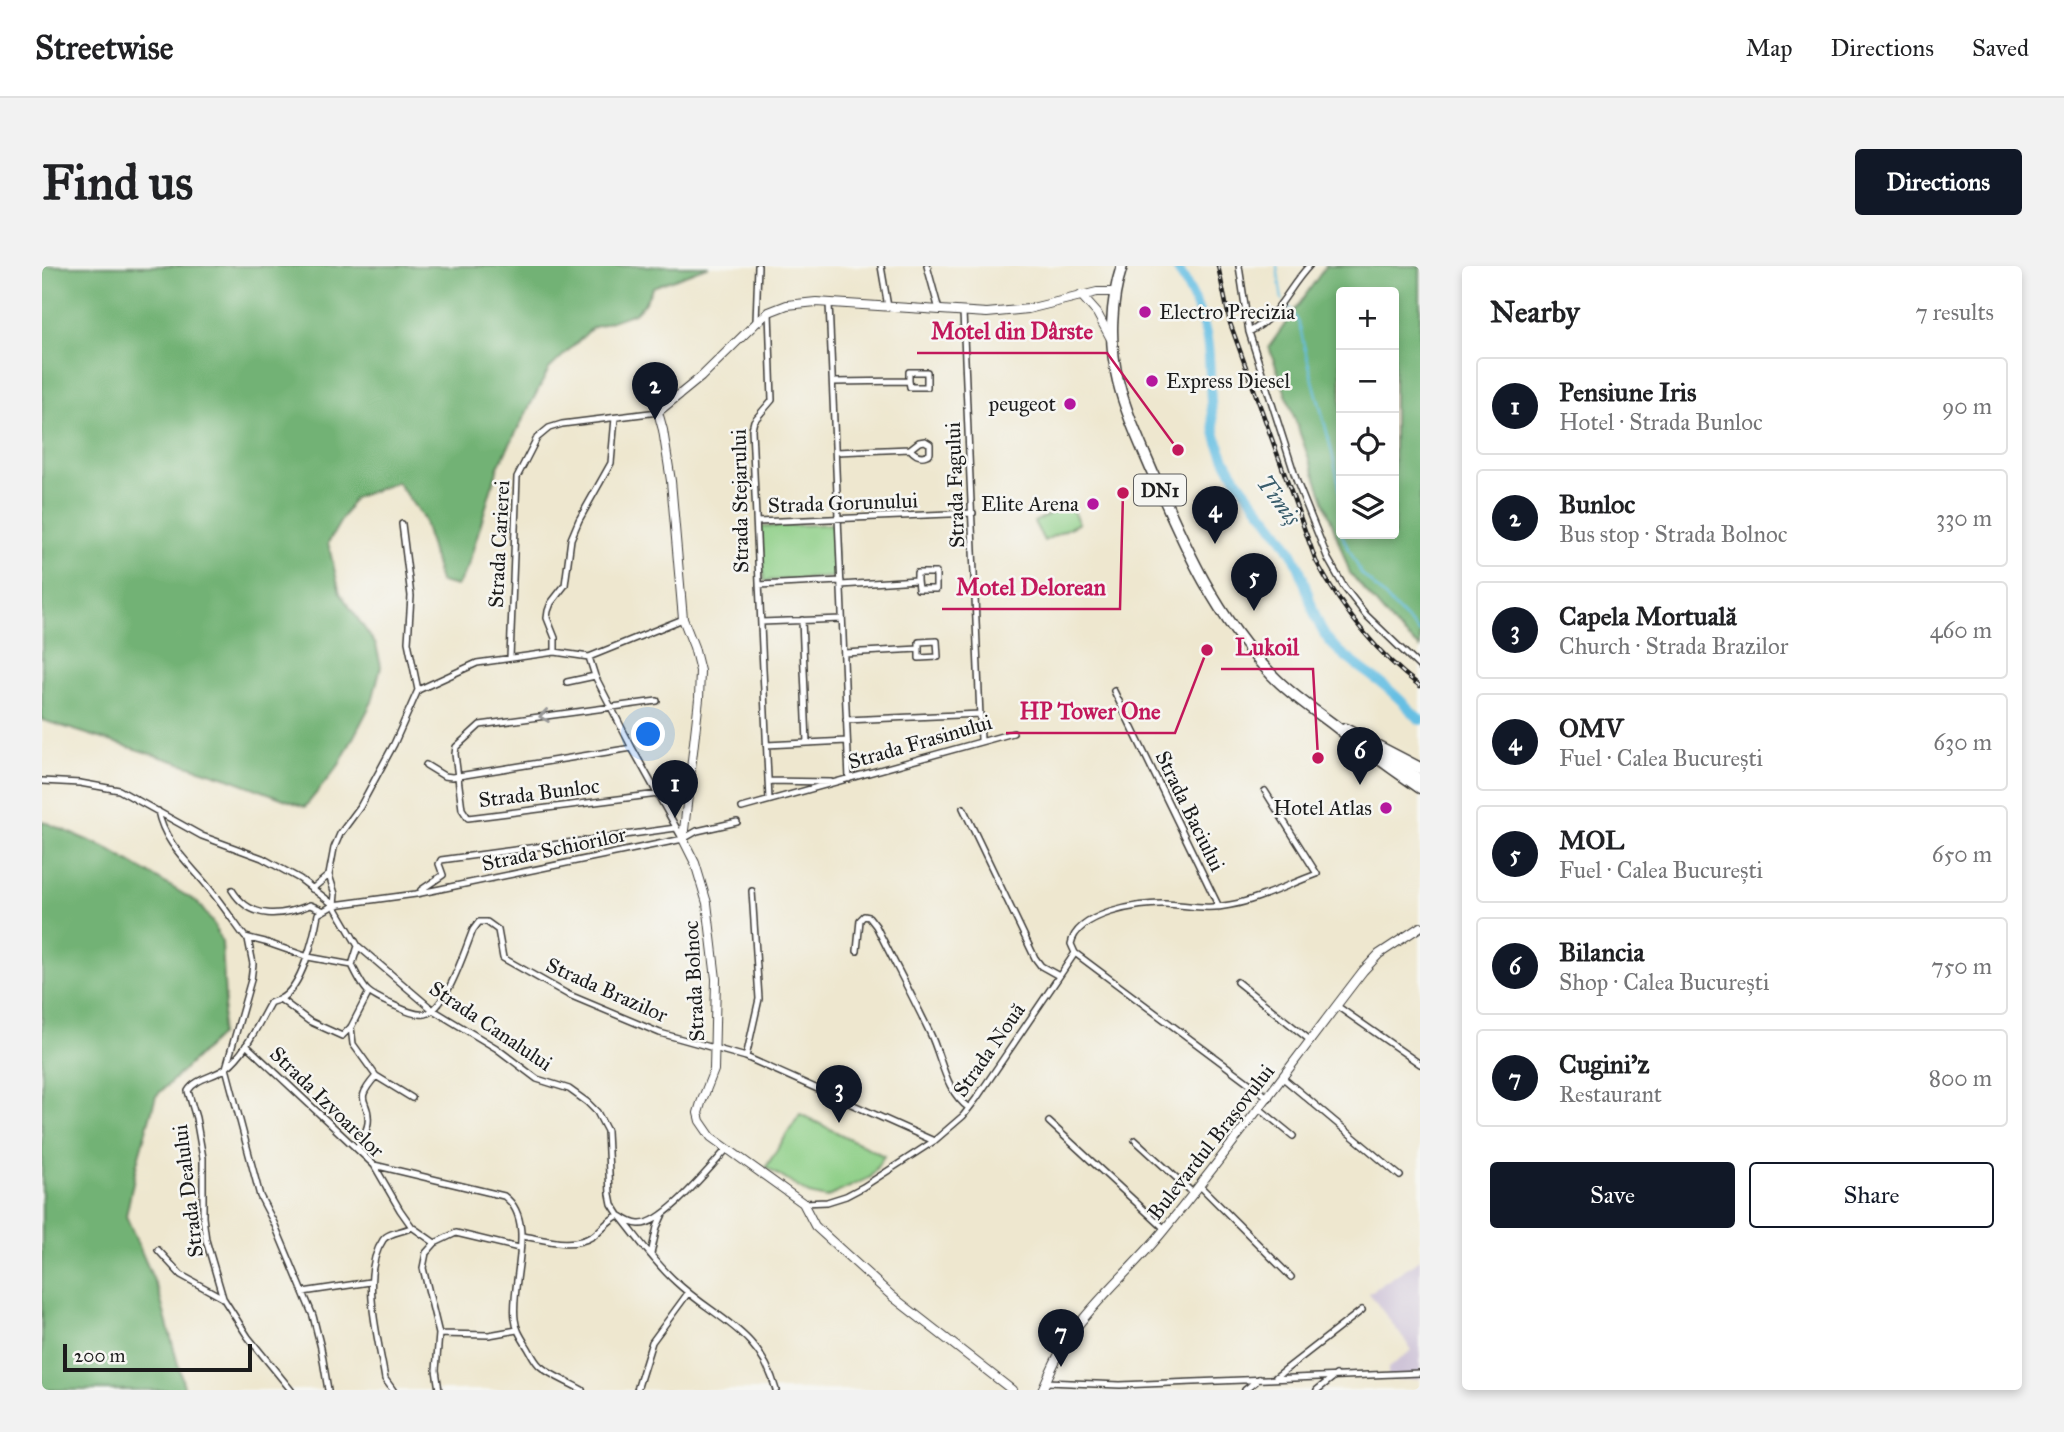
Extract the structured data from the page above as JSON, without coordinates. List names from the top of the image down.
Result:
{
  "streets": {
    "highway": ["DN1"],
    "street": [
      "Strada Fagului",
      "Strada Stejarului",
      "Strada Gorunului",
      "Strada Carierei",
      "Strada Frasinului",
      "Strada Bunloc",
      "Strada Baciului",
      "Strada Schiorilor",
      "Strada Bolnoc",
      "Strada Brazilor",
      "Strada Canalului",
      "Strada Nouă",
      "Strada Izvoarelor",
      "Bulevardul Brașovului",
      "Strada Dealului"
    ]
  },
  "crossings": [
    ["Strada Fagului", "Strada Gorunului"],
    ["Strada Fagului", "Strada Frasinului"],
    ["Strada Stejarului", "Strada Gorunului"],
    ["Strada Stejarului", "Strada Frasinului"],
    ["Strada Baciului", "Strada Nouă"],
    ["Strada Schiorilor", "Strada Bolnoc"],
    ["Strada Schiorilor", "Strada Canalului"],
    ["Strada Bolnoc", "Strada Brazilor"],
    ["Strada Bolnoc", "Strada Nouă"],
    ["Strada Brazilor", "Strada Canalului"],
    ["Strada Brazilor", "Strada Nouă"]
  ],
  "water": ["Timiș"],
  "places": [
    "Electro Precizia",
    "Express Diesel",
    "peugeot",
    "Motel din Dârste",
    "Motel Delorean",
    "Elite Arena",
    "HP Tower One",
    "Lukoil",
    "Hotel Atlas"
  ],
  "scale_bar": "200 m",
  "page": {
    "header": "Streetwise",
    "nav": ["Map", "Directions", "Saved"],
    "buttons": [
      "Directions",
      ["Save", "Share"]
    ],
    "title": "Find us",
    "heading": ["Nearby", "7 results"],
    "map_buttons": ["+", "−"],
    "list": [
      {
        "mark": "1",
        "name": "Pensiune Iris",
        "note": "Hotel · Strada Bunloc",
        "value": "90 m"
      },
      {
        "mark": "2",
        "name": "Bunloc",
        "note": "Bus stop · Strada Bolnoc",
        "value": "330 m"
      },
      {
        "mark": "3",
        "name": "Capela Mortuală",
        "note": "Church · Strada Brazilor",
        "value": "460 m"
      },
      {
        "mark": "4",
        "name": "OMV",
        "note": "Fuel · Calea București",
        "value": "630 m"
      },
      {
        "mark": "5",
        "name": "MOL",
        "note": "Fuel · Calea București",
        "value": "650 m"
      },
      {
        "mark": "6",
        "name": "Bilancia",
        "note": "Shop · Calea București",
        "value": "750 m"
      },
      {
        "mark": "7",
        "name": "Cugini'z",
        "note": "Restaurant",
        "value": "800 m"
      }
    ],
    "pins": [
      "2",
      "4",
      "5",
      "6",
      "1",
      "3",
      "7"
    ],
    "scale": "200 m"
  }
}
